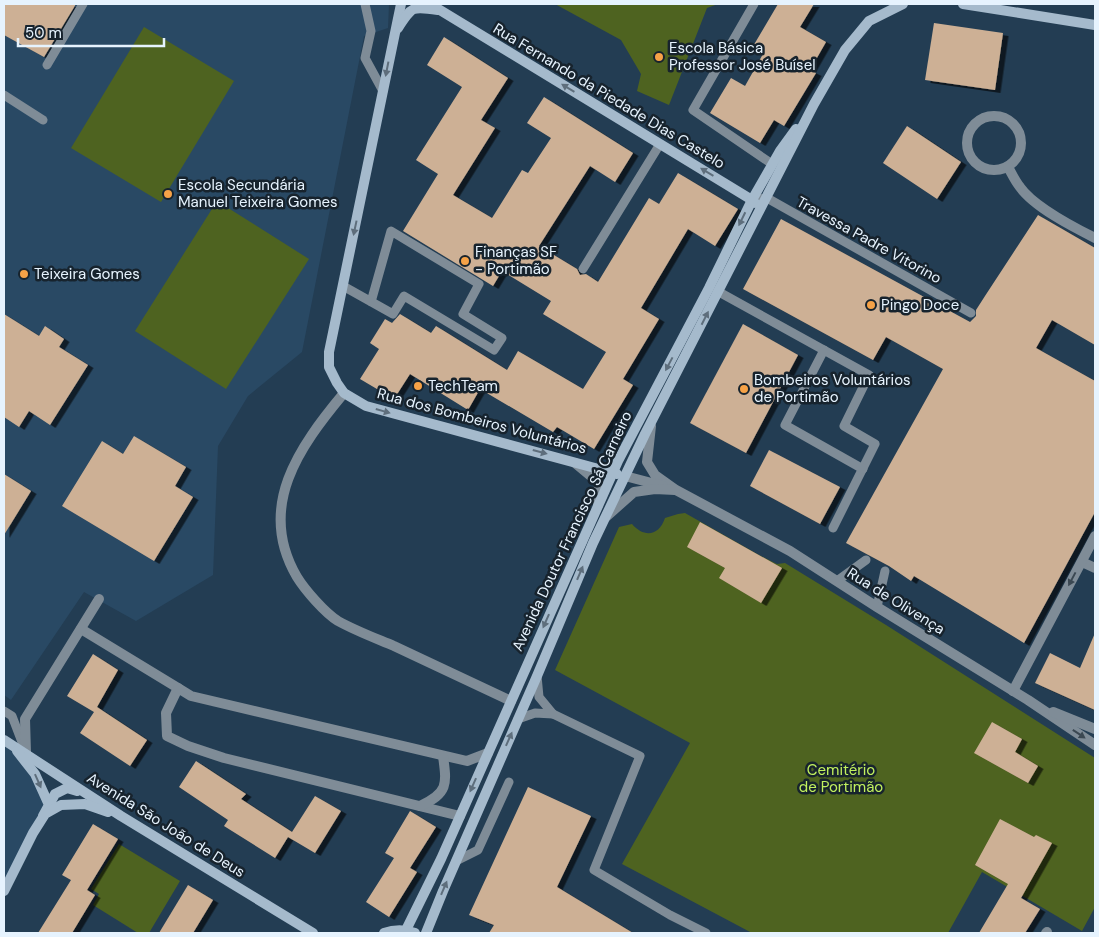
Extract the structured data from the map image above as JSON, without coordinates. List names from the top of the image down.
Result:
{
  "streets": {
    "street": [
      "Rua Fernando da Piedade Dias Castelo",
      "Rua dos Bombeiros Voluntários",
      "Avenida Doutor Francisco Sá Carneiro",
      "Rua de Olivença",
      "Avenida São João de Deus"
    ],
    "lane": ["Travessa Padre Vitorino"]
  },
  "crossings": [
    ["Rua Fernando da Piedade Dias Castelo", "Avenida Doutor Francisco Sá Carneiro"],
    ["Travessa Padre Vitorino", "Avenida Doutor Francisco Sá Carneiro"],
    ["Rua dos Bombeiros Voluntários", "Avenida Doutor Francisco Sá Carneiro"]
  ],
  "one_way": ["Rua Fernando da Piedade Dias Castelo"],
  "parks": ["Cemitério de Portimão"],
  "places": [
    "Escola Básica Professor José Buísel",
    "Escola Secundária Manuel Teixeira Gomes",
    "Finanças SF - Portimão",
    "Teixeira Gomes",
    "Pingo Doce",
    "TechTeam",
    "Bombeiros Voluntários de Portimão"
  ],
  "scale_bar": "50 m"
}
